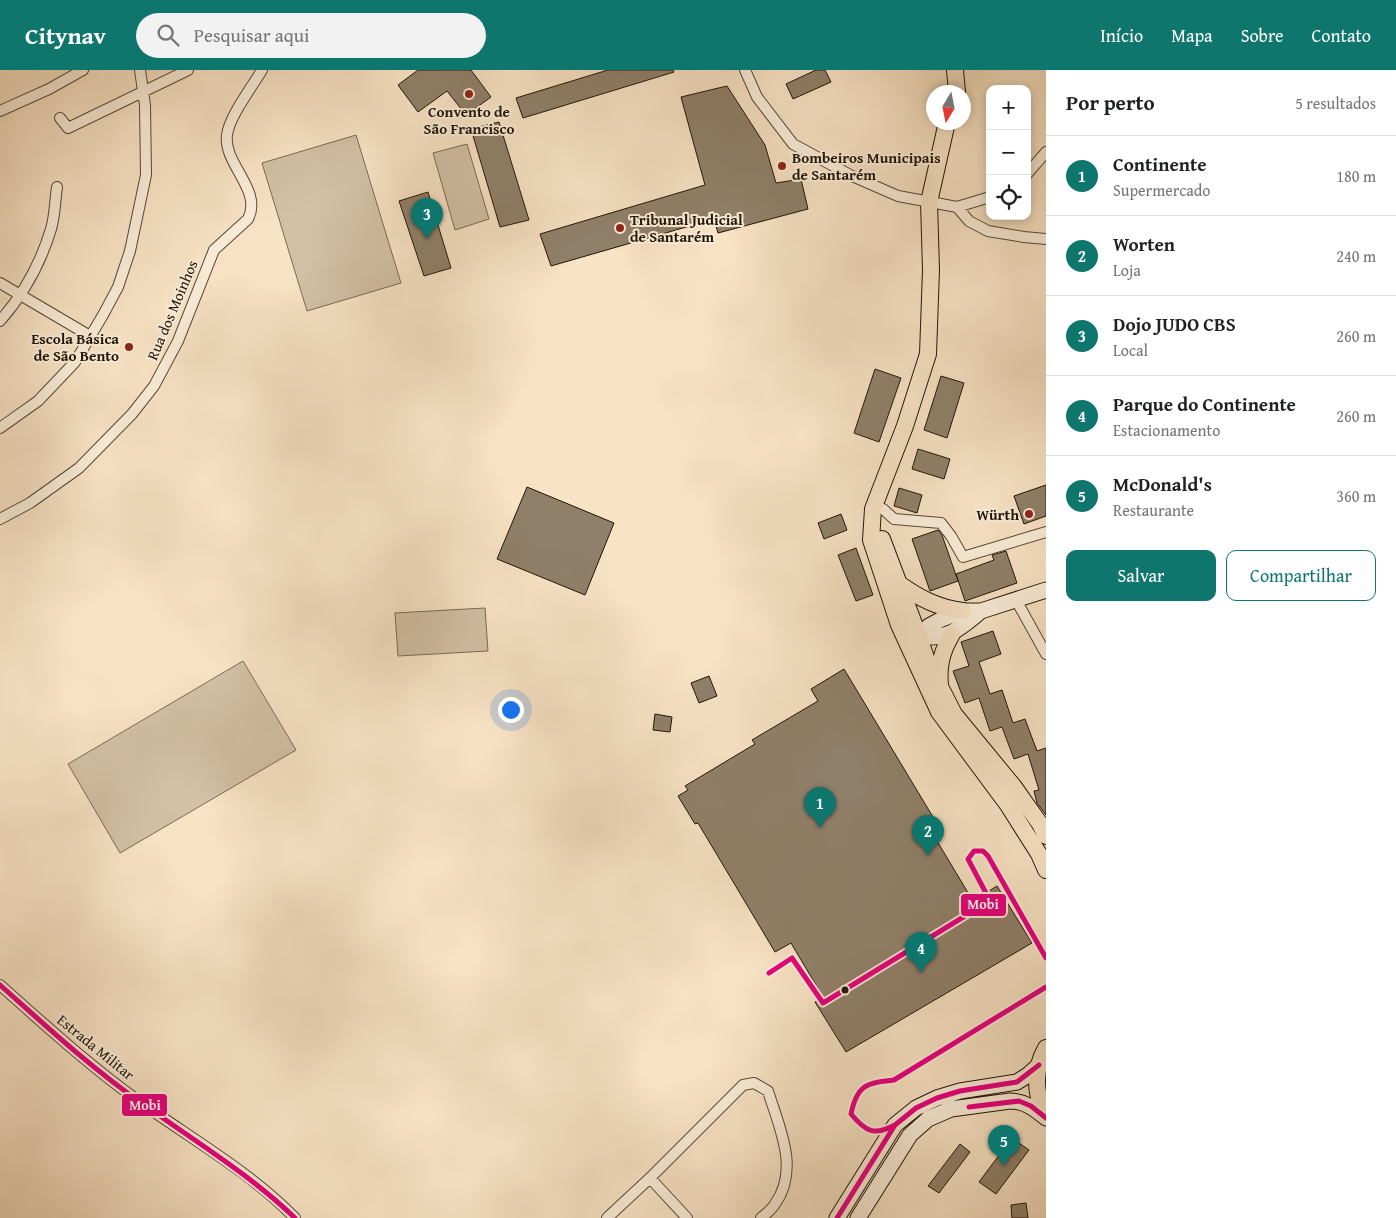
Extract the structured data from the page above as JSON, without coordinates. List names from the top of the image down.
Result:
{
  "streets": {
    "street": ["Rua dos Moinhos", "Estrada Militar"]
  },
  "places": [
    "Convento de São Francisco",
    "Bombeiros Municipais de Santarém",
    "Tribunal Judicial de Santarém",
    "Escola Básica de São Bento",
    "Würth"
  ],
  "lines": ["transit line Mobi"],
  "north": "bottom",
  "page": {
    "header": "Citynav",
    "search": "Pesquisar aqui",
    "nav": [
      "Início",
      "Mapa",
      "Sobre",
      "Contato"
    ],
    "heading": ["Por perto", "5 resultados"],
    "map_buttons": ["+", "−"],
    "list": [
      {
        "mark": "1",
        "name": "Continente",
        "note": "Supermercado",
        "value": "180 m"
      },
      {
        "mark": "2",
        "name": "Worten",
        "note": "Loja",
        "value": "240 m"
      },
      {
        "mark": "3",
        "name": "Dojo JUDO CBS",
        "note": "Local",
        "value": "260 m"
      },
      {
        "mark": "4",
        "name": "Parque do Continente",
        "note": "Estacionamento",
        "value": "260 m"
      },
      {
        "mark": "5",
        "name": "McDonald's",
        "note": "Restaurante",
        "value": "360 m"
      }
    ],
    "pins": [
      "3",
      "1",
      "2",
      "4",
      "5"
    ],
    "buttons": ["Salvar", "Compartilhar"]
  }
}
